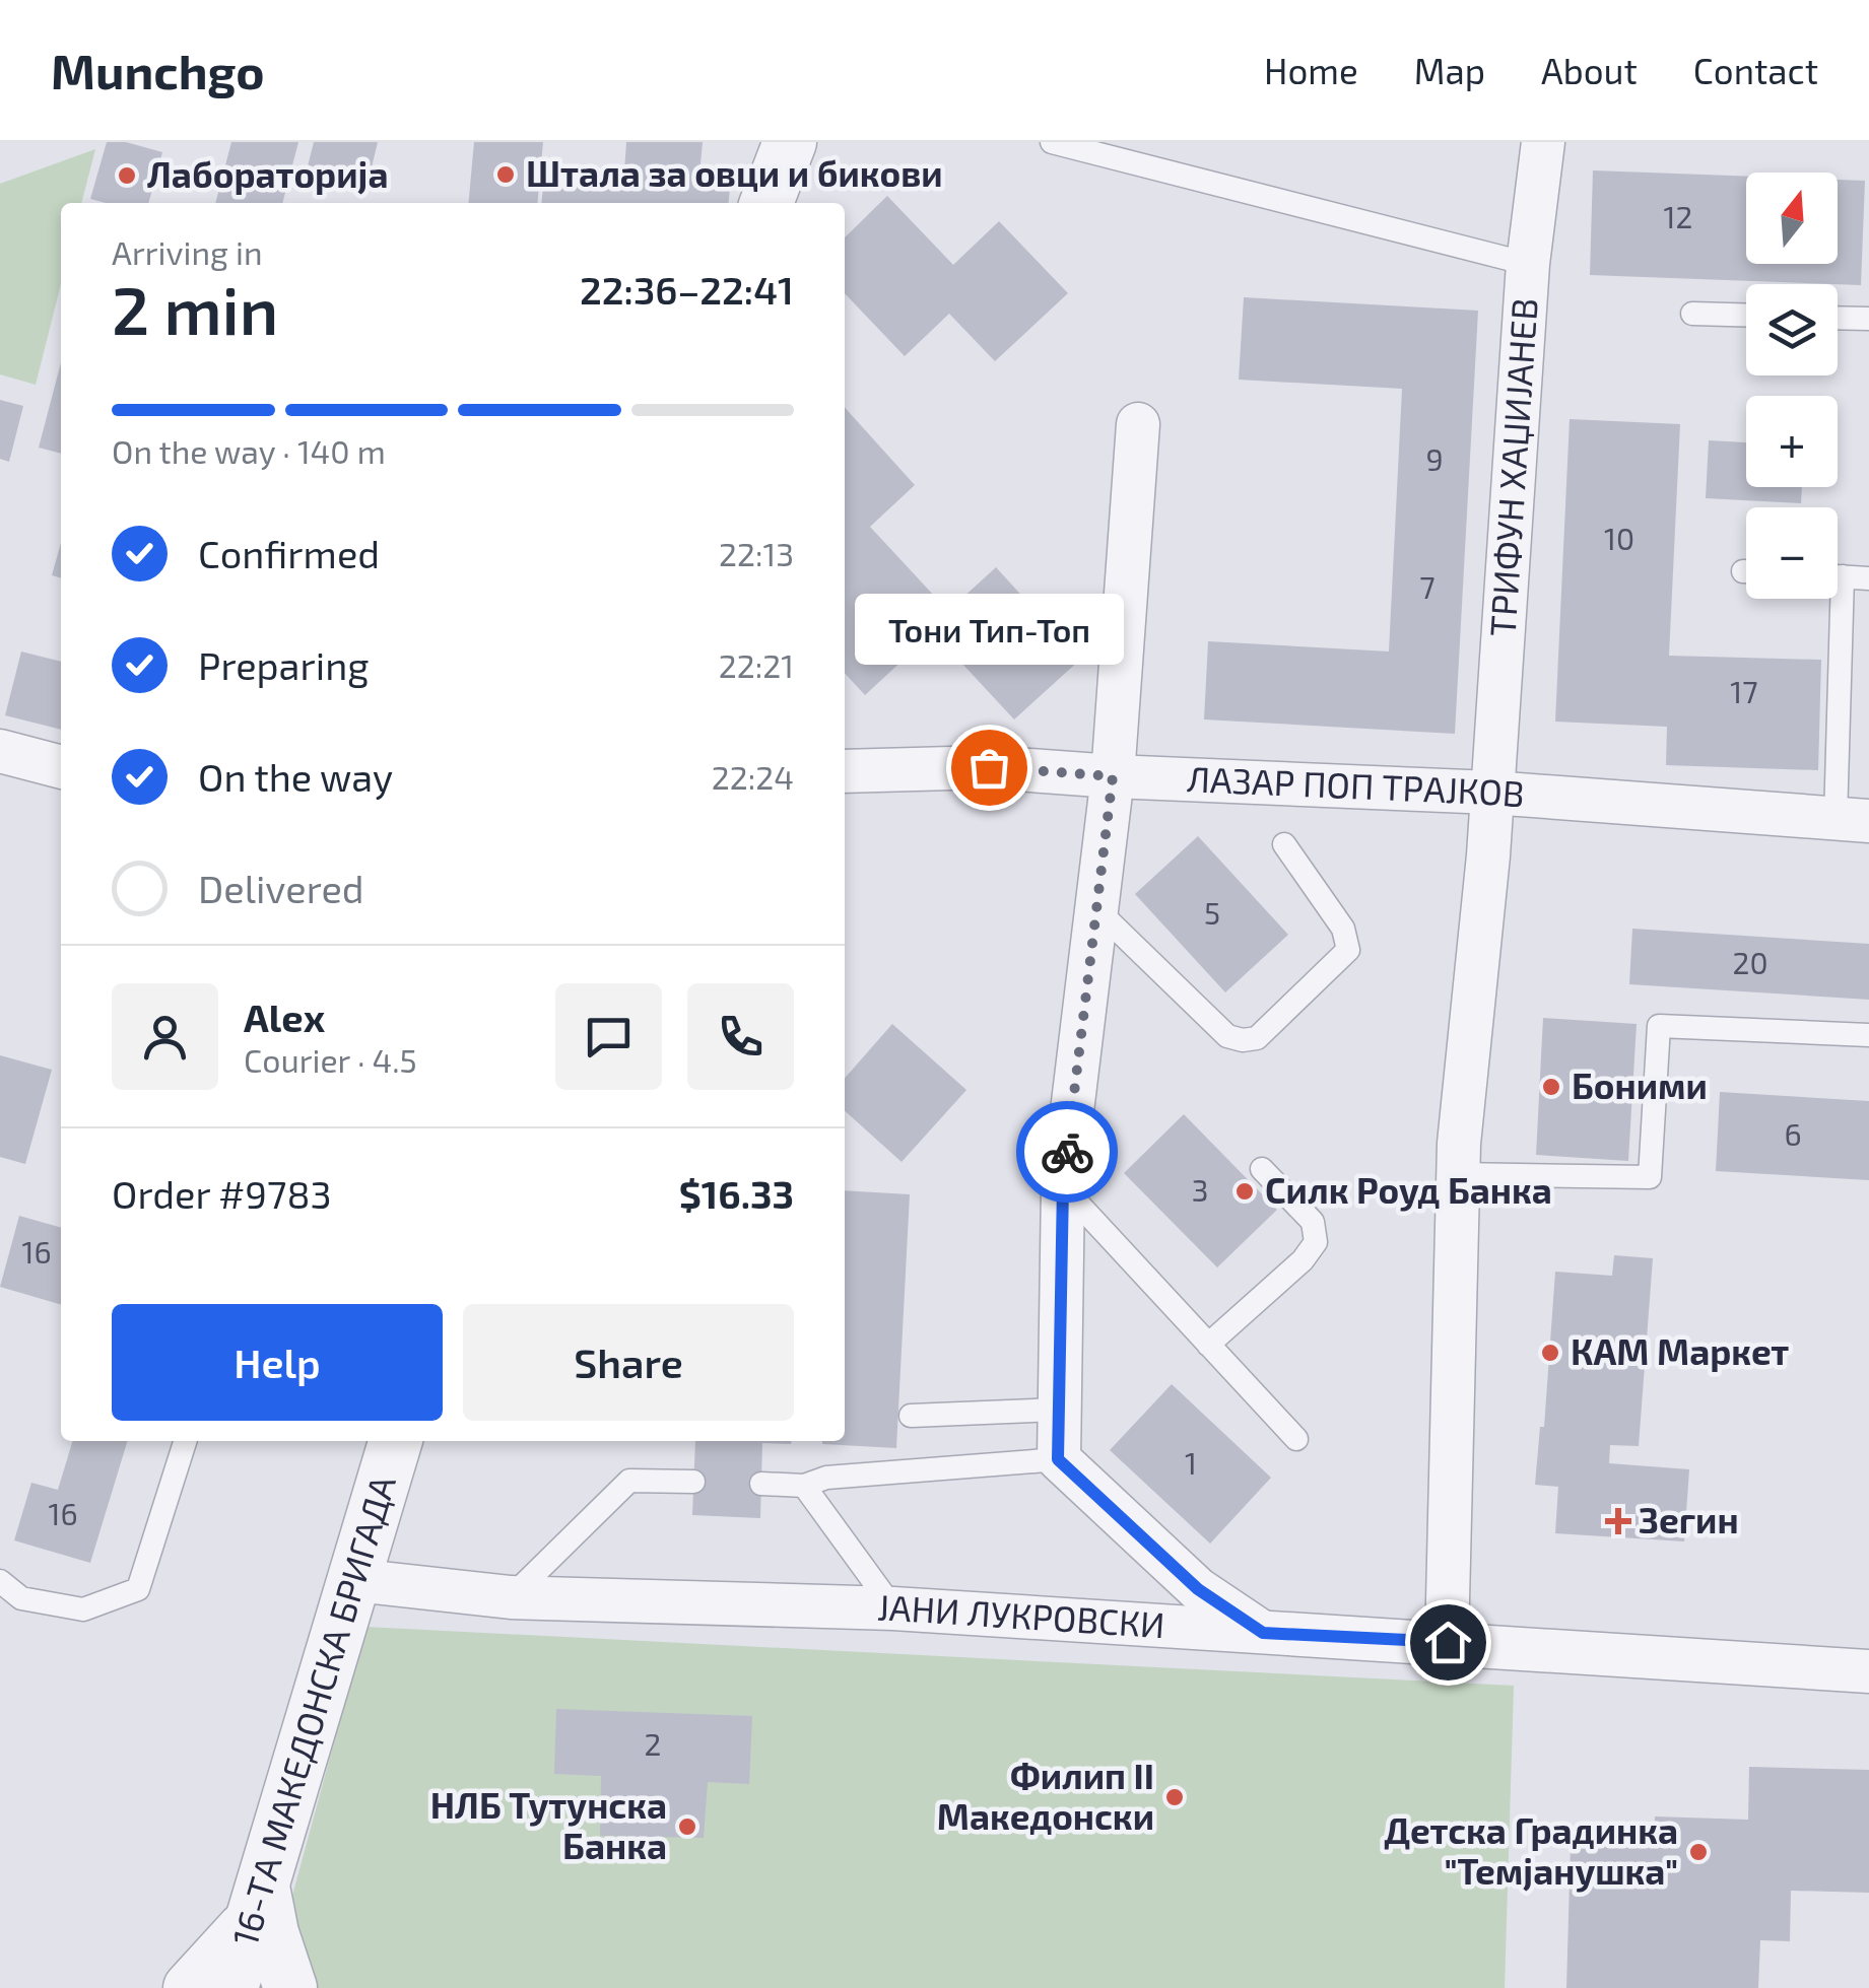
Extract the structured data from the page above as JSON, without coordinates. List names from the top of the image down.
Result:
{
  "streets": {
    "street": [
      "ТРИФУН ХАЏИЈАНЕВ",
      "ЛАЗАР ПОП ТРАЈКОВ",
      "ЈАНИ ЛУКРОВСКИ",
      "16-ТА МАКЕДОНСКА БРИГАДА"
    ]
  },
  "crossings": [
    ["ТРИФУН ХАЏИЈАНЕВ", "ЛАЗАР ПОП ТРАЈКОВ"],
    ["ТРИФУН ХАЏИЈАНЕВ", "ЈАНИ ЛУКРОВСКИ"],
    ["ЈАНИ ЛУКРОВСКИ", "16-ТА МАКЕДОНСКА БРИГАДА"]
  ],
  "places": {
    "other": [
      "Штала за овци и бикови",
      "Лабораторија",
      "Тони Тип-Топ",
      "Боними",
      "Силк Роуд Банка",
      "КАМ Маркет",
      "Филип II Македонски",
      "НЛБ Тутунска Банка",
      "Детска Градинка \"Темјанушка\""
    ],
    "health": ["Зегин"]
  },
  "house_numbers": [
    "12",
    "9",
    "10",
    "7",
    "17",
    "5",
    "20",
    "6",
    "3",
    "16",
    "1",
    "16",
    "2"
  ],
  "north": "top",
  "page": {
    "header": "Munchgo",
    "nav": [
      "Home",
      "Map",
      "About",
      "Contact"
    ],
    "map_buttons": ["+", "−"],
    "heading": ["2 min", "Arriving in", "22:36–22:41"],
    "panel": [
      "Alex",
      "Courier · 4.5",
      "Order #9783",
      "$16.33"
    ],
    "bar": "On the way · 140 m",
    "list": [
      ["Confirmed", "22:13"],
      ["Preparing", "22:21"],
      ["On the way", "22:24"],
      "Delivered"
    ],
    "bubble": "Тони Тип-Топ",
    "buttons": ["Help", "Share"]
  }
}
